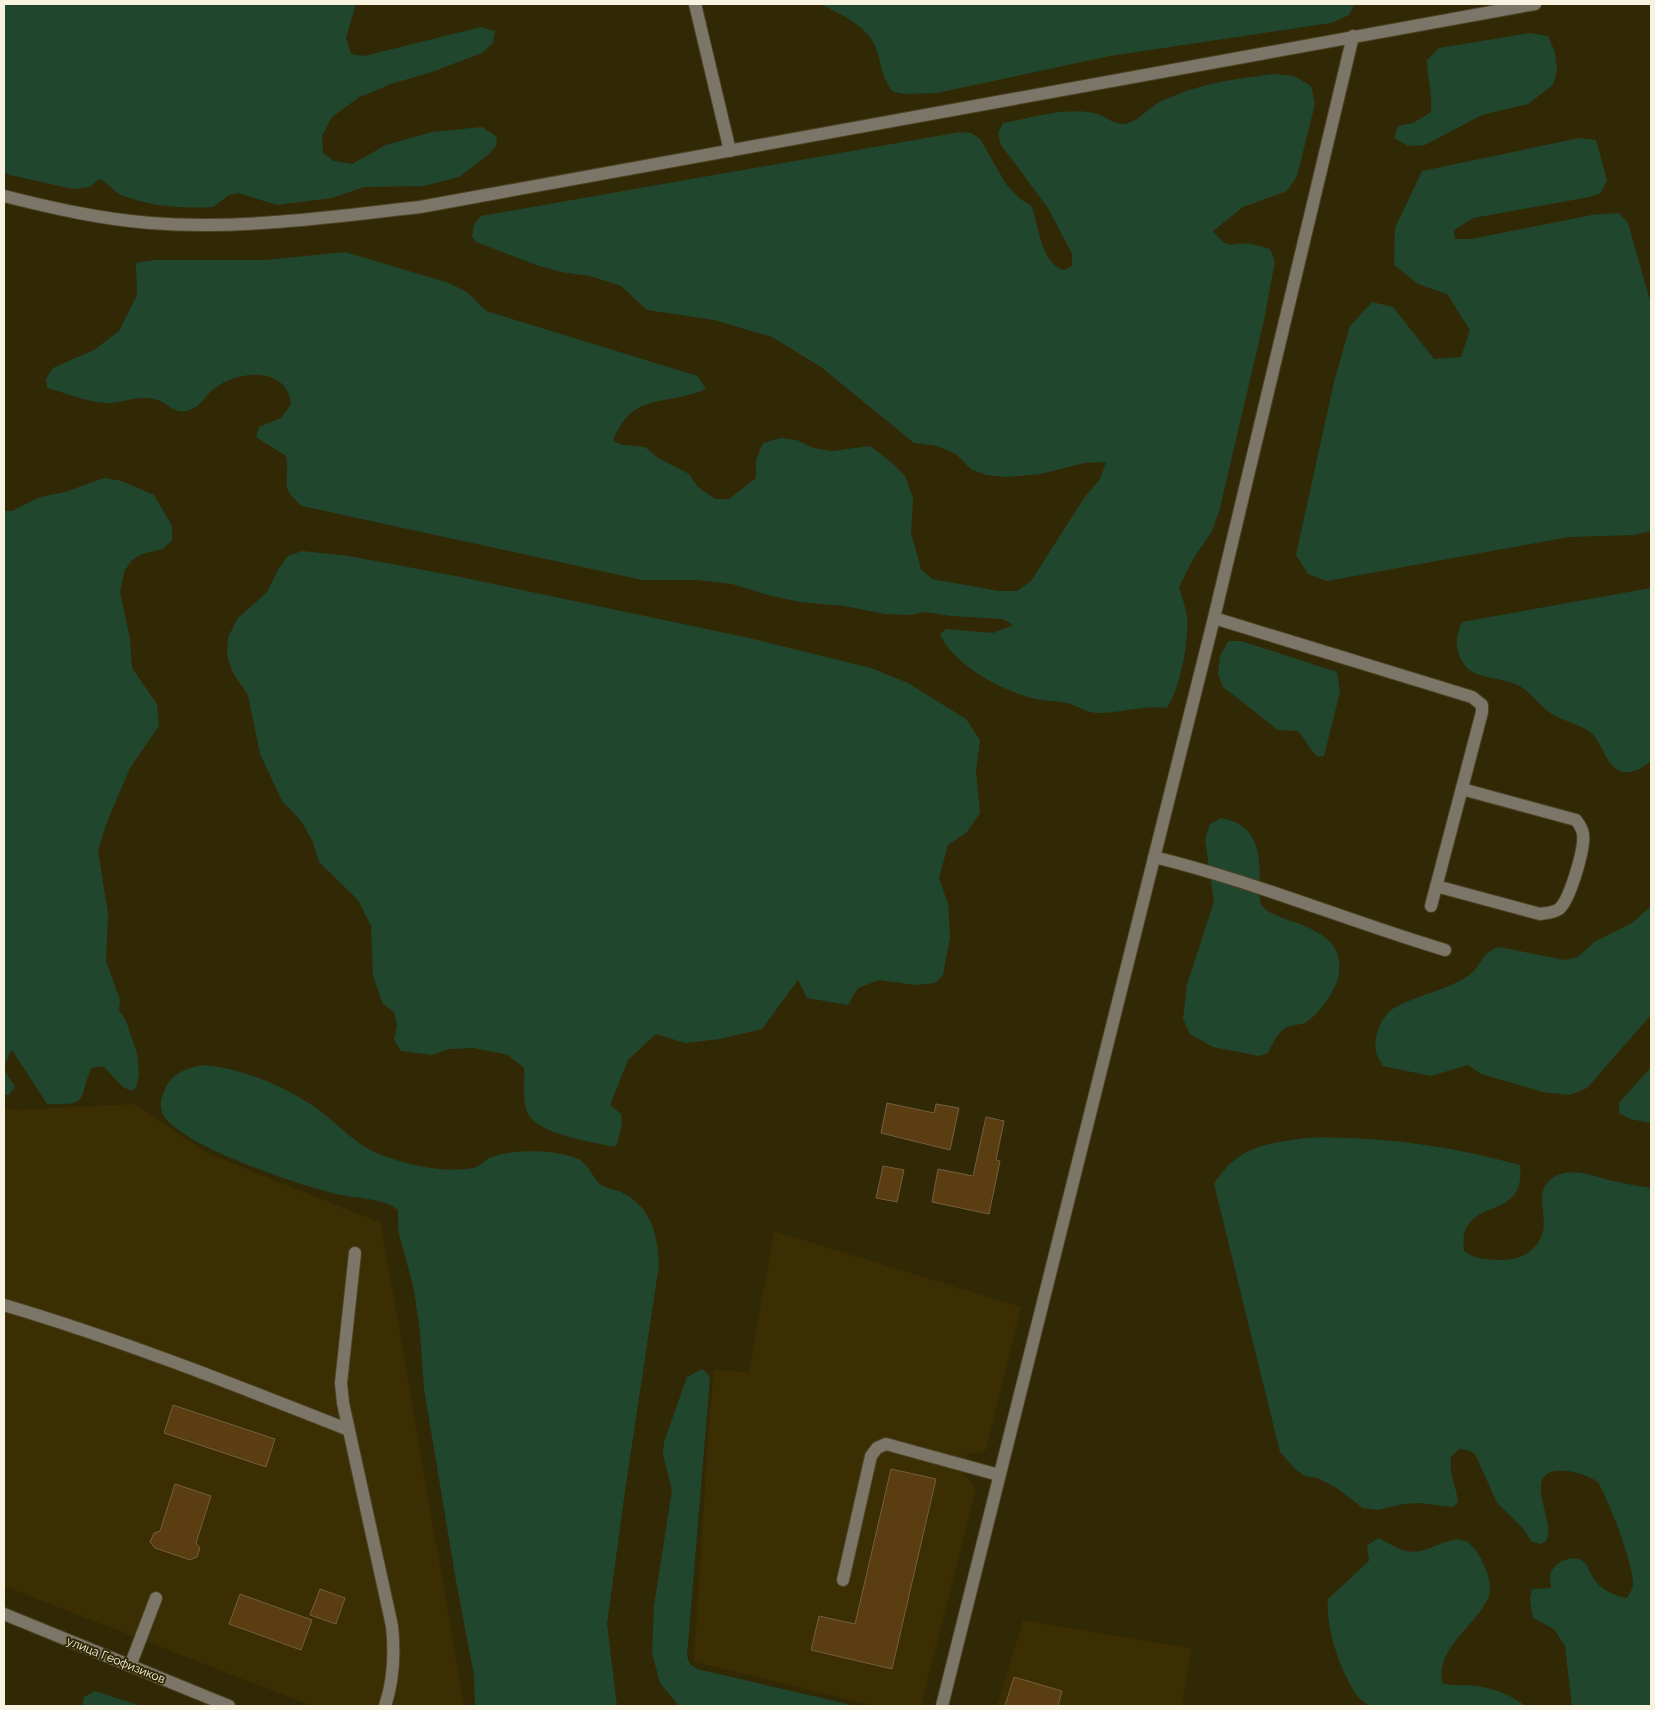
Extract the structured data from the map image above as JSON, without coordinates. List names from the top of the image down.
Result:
{
  "streets": {
    "street": ["улица Геофизиков"]
  }
}
